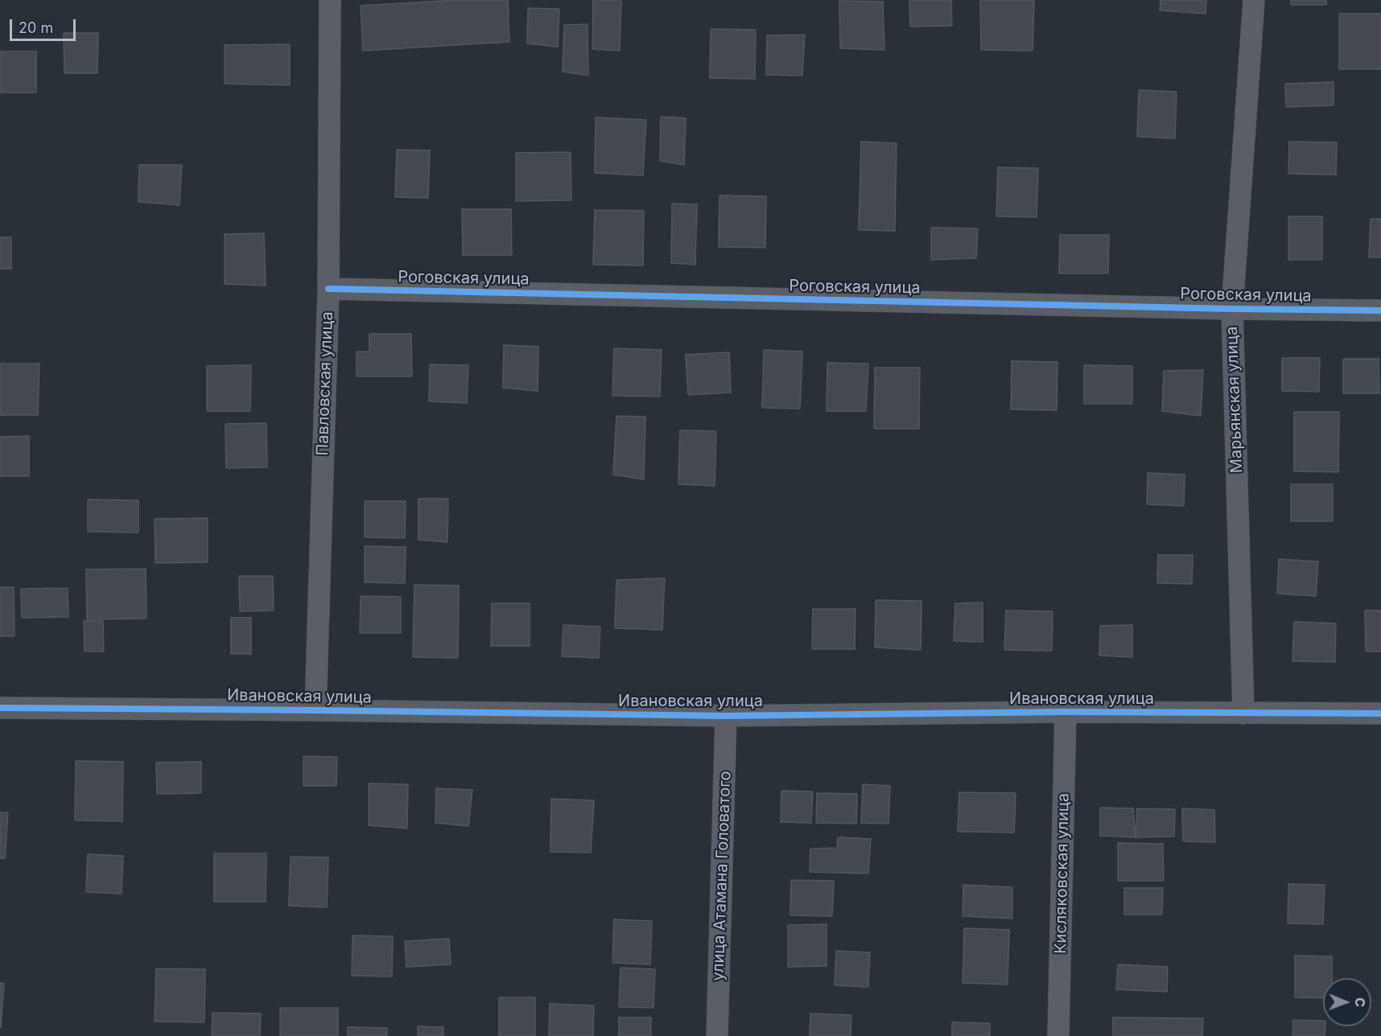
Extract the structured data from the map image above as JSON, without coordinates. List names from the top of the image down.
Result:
{
  "streets": {
    "street": [
      "Роговская улица",
      "Павловская улица",
      "Марьянская улица",
      "Ивановская улица",
      "Кисляковская улица",
      "улица Атамана Головатого"
    ]
  },
  "crossings": [
    ["Роговская улица", "Павловская улица"],
    ["Роговская улица", "Марьянская улица"],
    ["Павловская улица", "Ивановская улица"],
    ["Марьянская улица", "Ивановская улица"],
    ["Ивановская улица", "Кисляковская улица"],
    ["Ивановская улица", "улица Атамана Головатого"]
  ],
  "scale_bar": "20 m",
  "north": "right"
}
